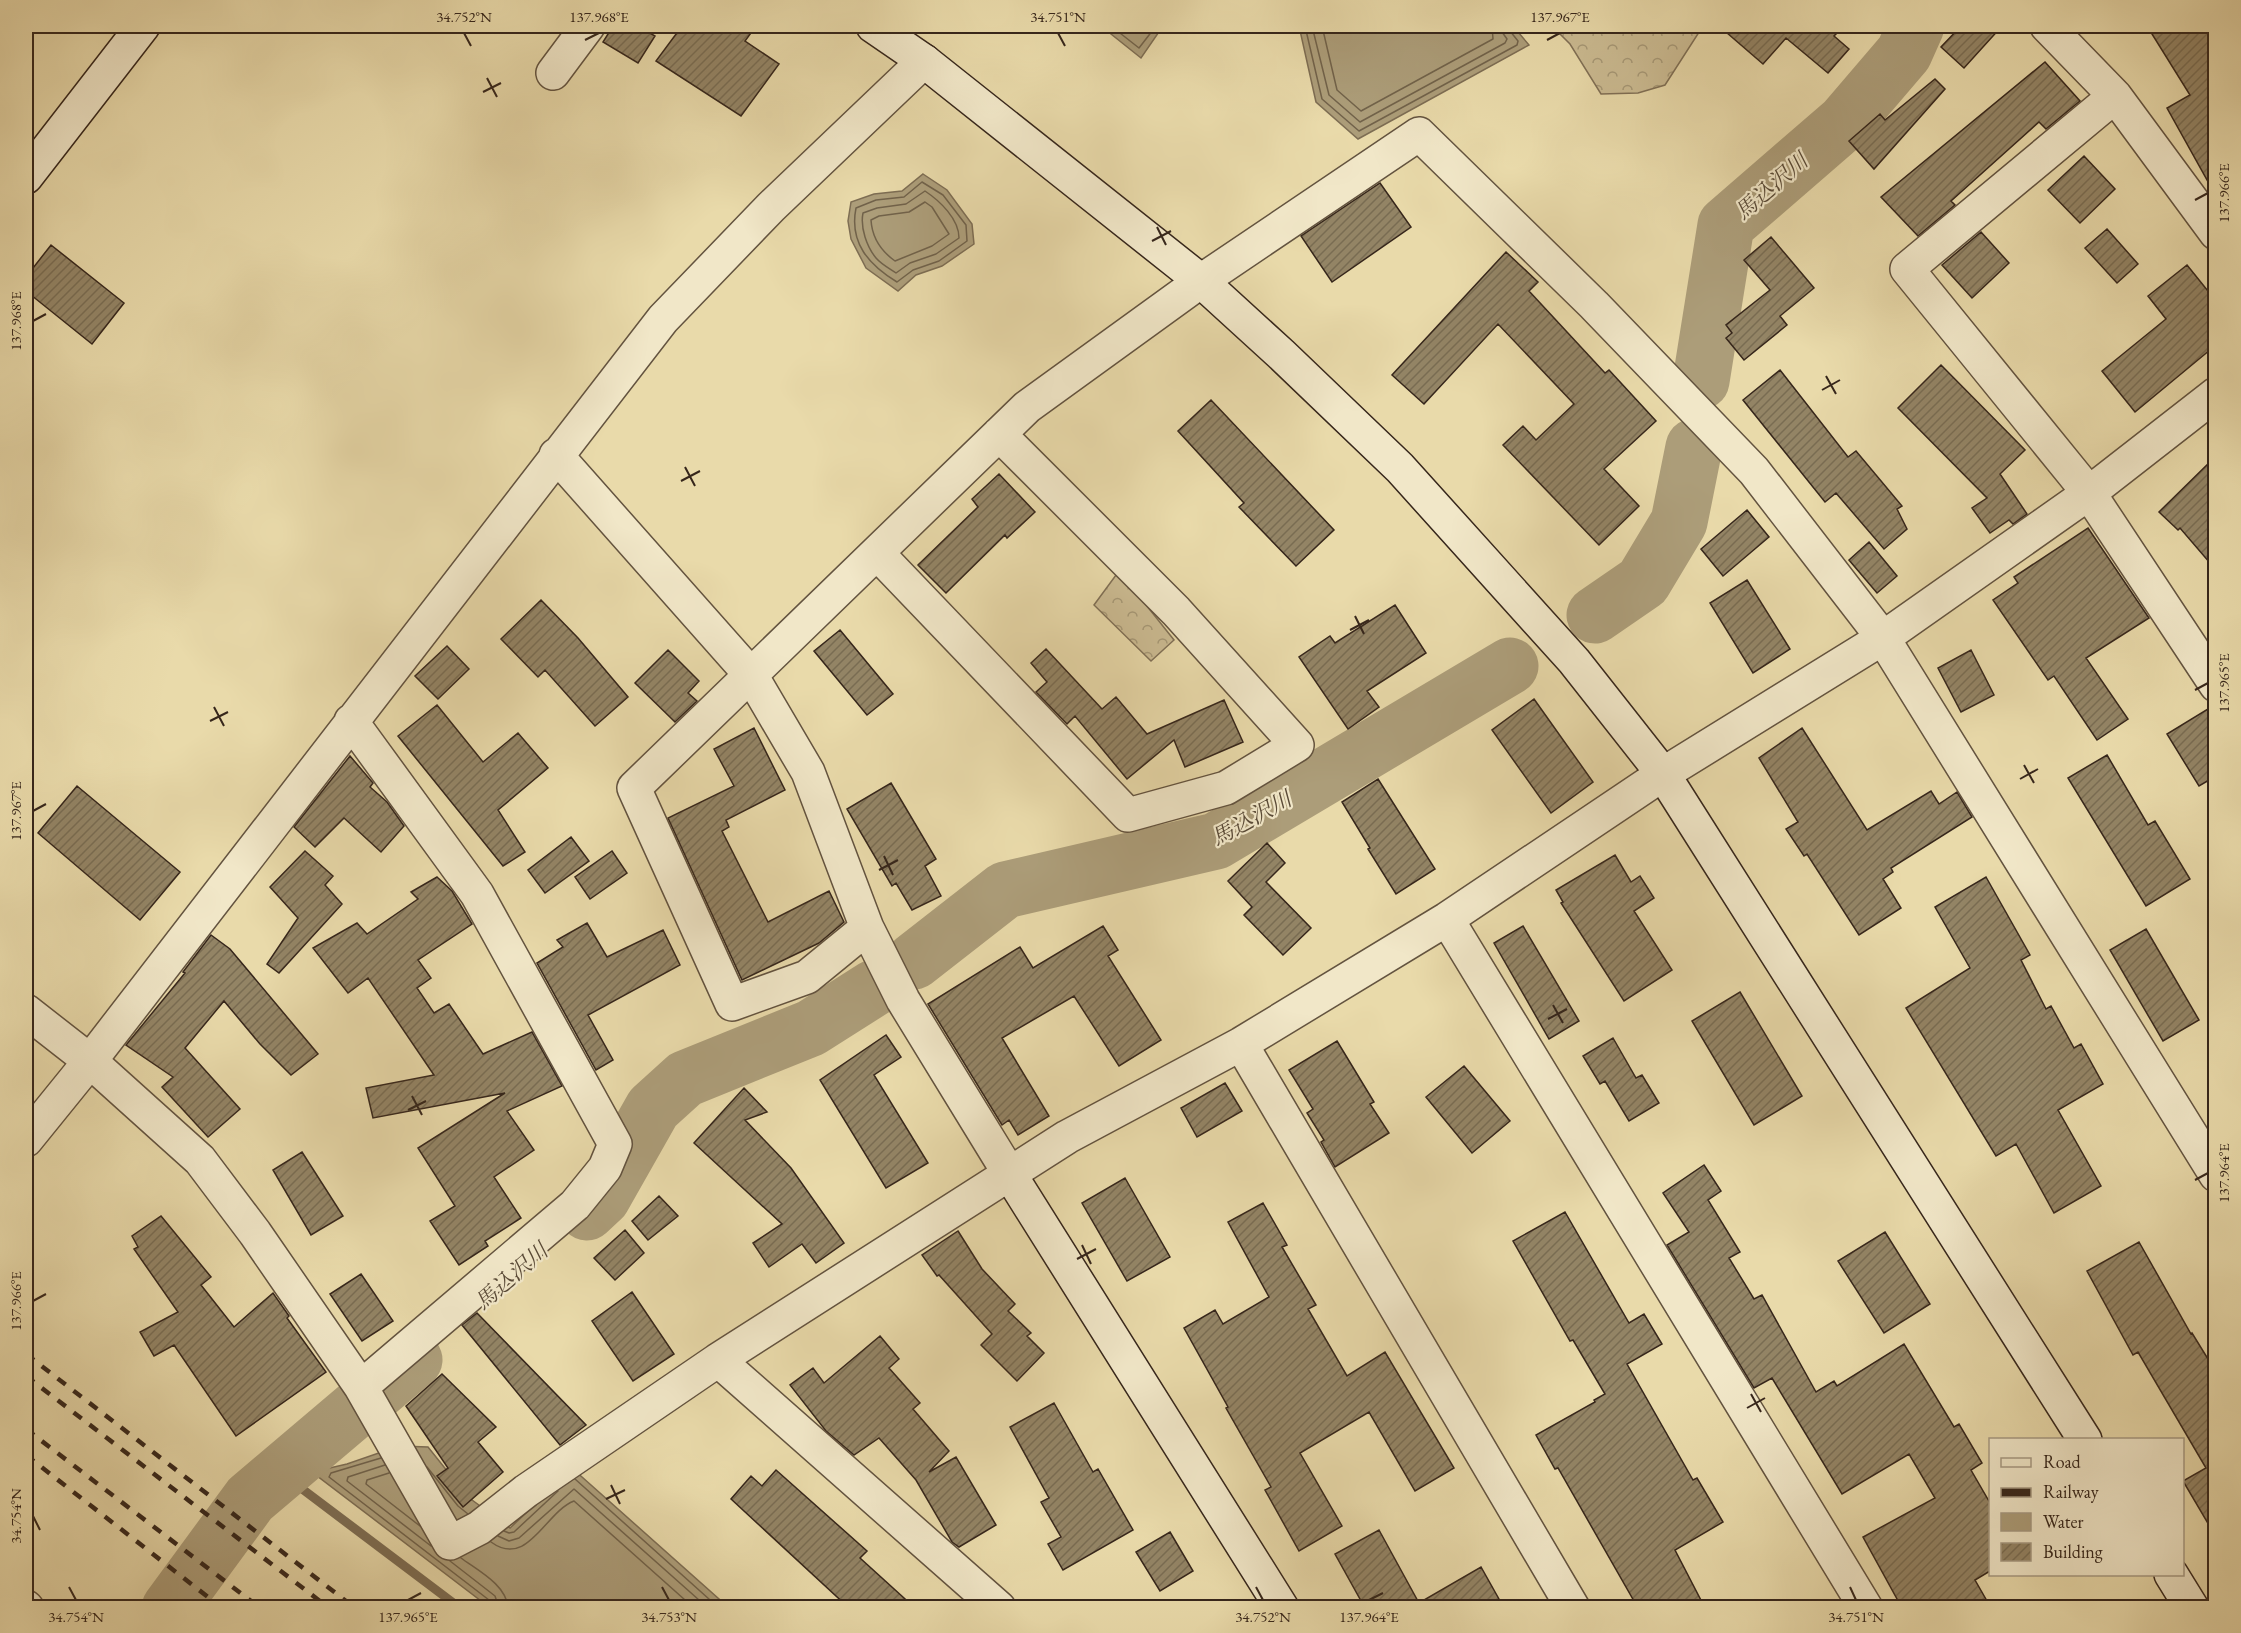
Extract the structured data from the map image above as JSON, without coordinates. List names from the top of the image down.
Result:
{
  "water": ["馬込沢川"],
  "legend": [
    "Road",
    "Railway",
    "Water",
    "Building"
  ],
  "coordinates": [
    "34.752°N",
    "137.968°E",
    "34.751°N",
    "137.967°E",
    "137.966°E",
    "137.965°E",
    "137.964°E",
    "34.754°N",
    "34.753°N"
  ]
}
